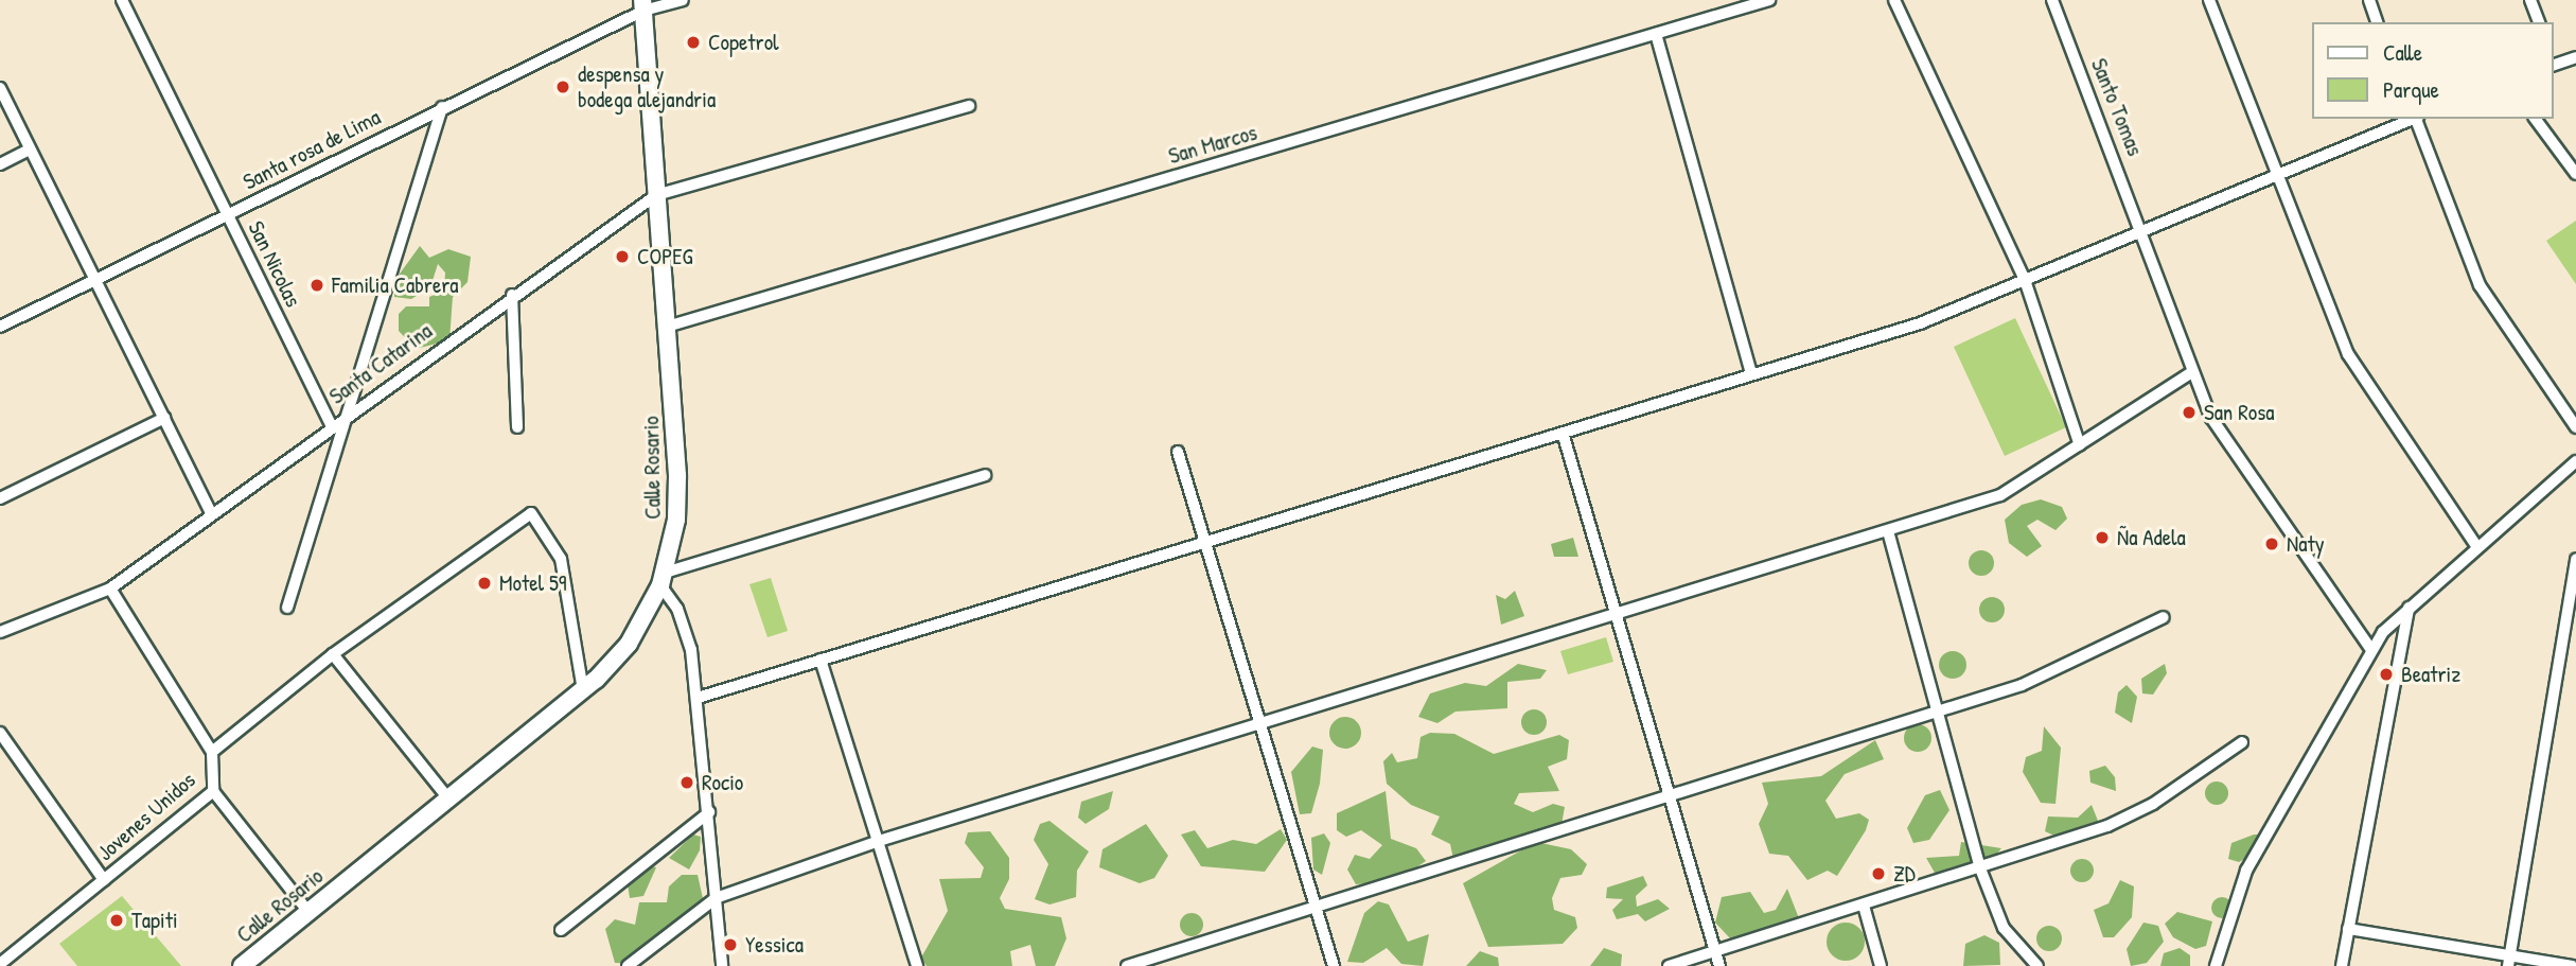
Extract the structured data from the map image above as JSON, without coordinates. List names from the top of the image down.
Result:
{
  "streets": {
    "main road": ["Calle Rosario"],
    "street": [
      "Santo Tomas",
      "San Marcos",
      "Santa rosa de Lima",
      "San Nicolas",
      "Santa Catarina",
      "Jovenes Unidos"
    ]
  },
  "crossings": [
    ["San Marcos", "Calle Rosario"],
    ["Santa rosa de Lima", "San Nicolas"],
    ["Santa rosa de Lima", "Calle Rosario"],
    ["San Nicolas", "Santa Catarina"],
    ["Santa Catarina", "Calle Rosario"],
    ["Santa Catarina", "Jovenes Unidos"]
  ],
  "places": [
    "Copetrol",
    "despensa y bodega alejandria",
    "COPEG",
    "Familia Cabrera",
    "San Rosa",
    "Ña Adela",
    "Naty",
    "Motel 59",
    "Beatriz",
    "Rocio",
    "ZD",
    "Tapiti",
    "Yessica"
  ],
  "legend": ["Calle", "Parque"]
}
